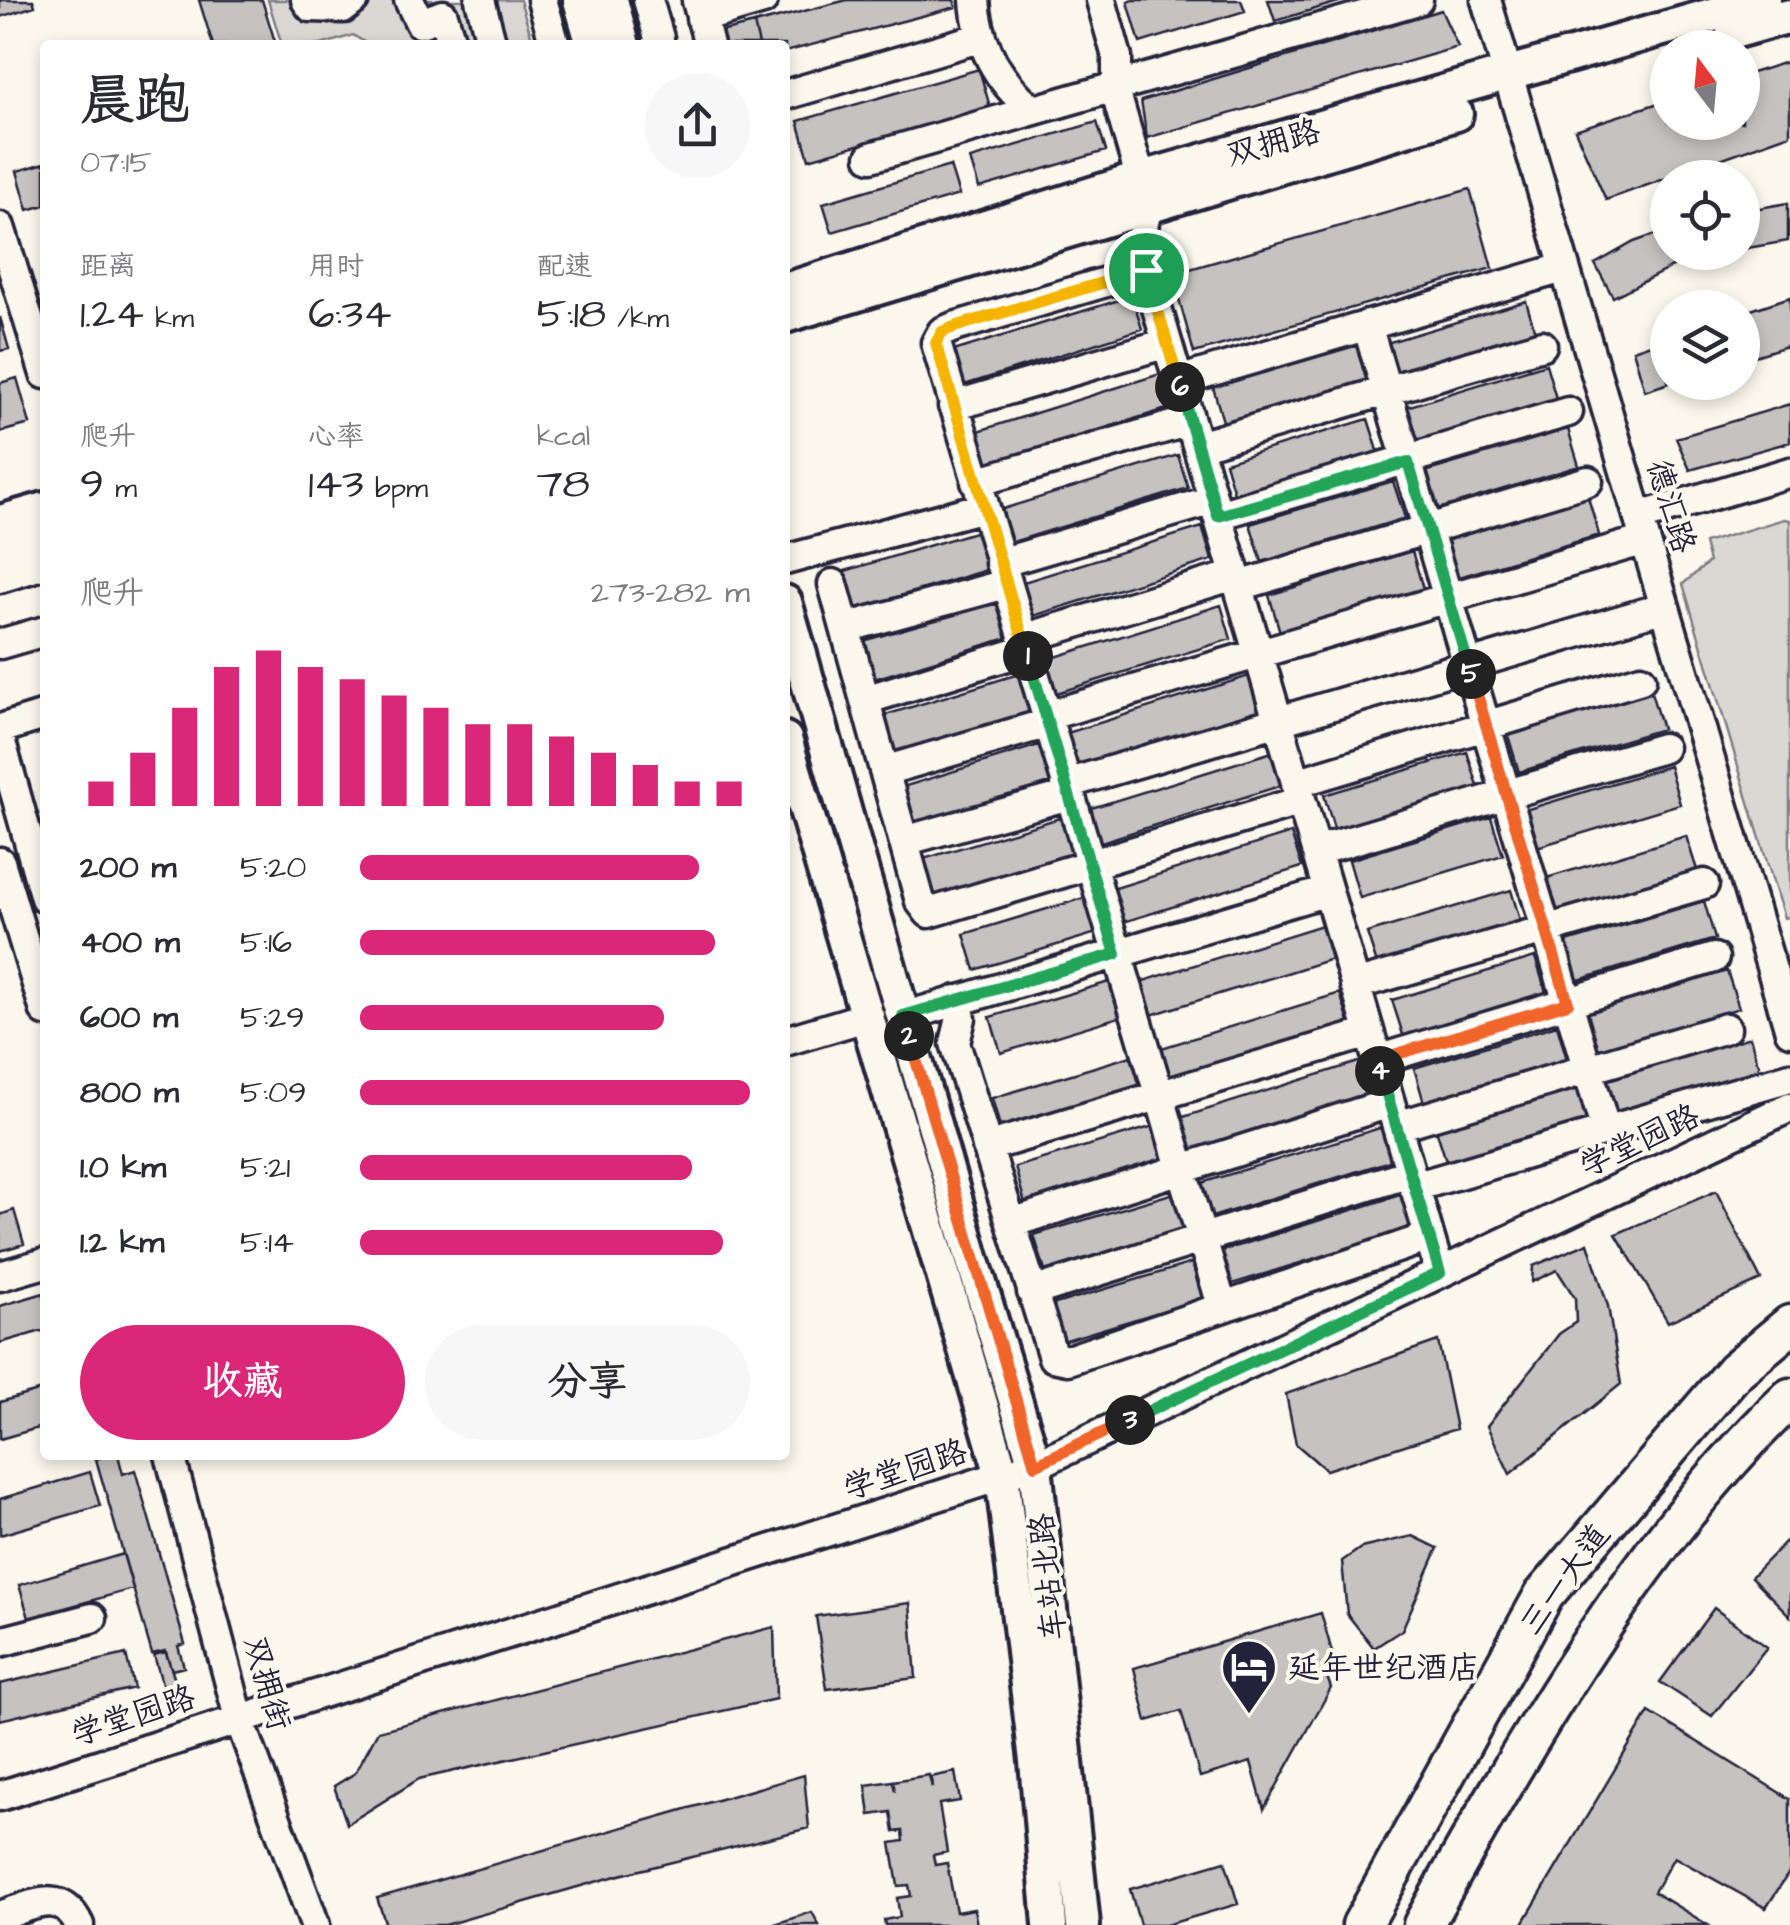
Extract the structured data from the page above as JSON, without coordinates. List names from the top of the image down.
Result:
{
  "streets": {
    "highway": ["三一大道"],
    "main road": ["双拥路", "车站北路"],
    "street": ["德汇路", "学堂园路", "双拥街"]
  },
  "crossings": [
    ["双拥路", "德汇路"],
    ["学堂园路", "车站北路"],
    ["学堂园路", "双拥街"]
  ],
  "places": {
    "hotel": ["延年世纪酒店"]
  },
  "north": "top",
  "page": {
    "heading": ["晨跑", "07:15"],
    "stats": [
      ["距离", "1.24 km"],
      ["用时", "6:34"],
      ["配速", "5:18 /km"],
      ["爬升", "9 m"],
      ["心率", "143 bpm"],
      ["kcal", "78"]
    ],
    "pins": [
      "6",
      "1",
      "5",
      "2",
      "4",
      "3"
    ],
    "chart": ["爬升", "273–282 m"],
    "list": [
      {
        "name": "200 m",
        "note": "5:20"
      },
      {
        "name": "400 m",
        "note": "5:16"
      },
      {
        "name": "600 m",
        "note": "5:29"
      },
      {
        "name": "800 m",
        "note": "5:09"
      },
      {
        "name": "1.0 km",
        "note": "5:21"
      },
      {
        "name": "1.2 km",
        "note": "5:14"
      }
    ],
    "buttons": ["收藏", "分享"]
  }
}
